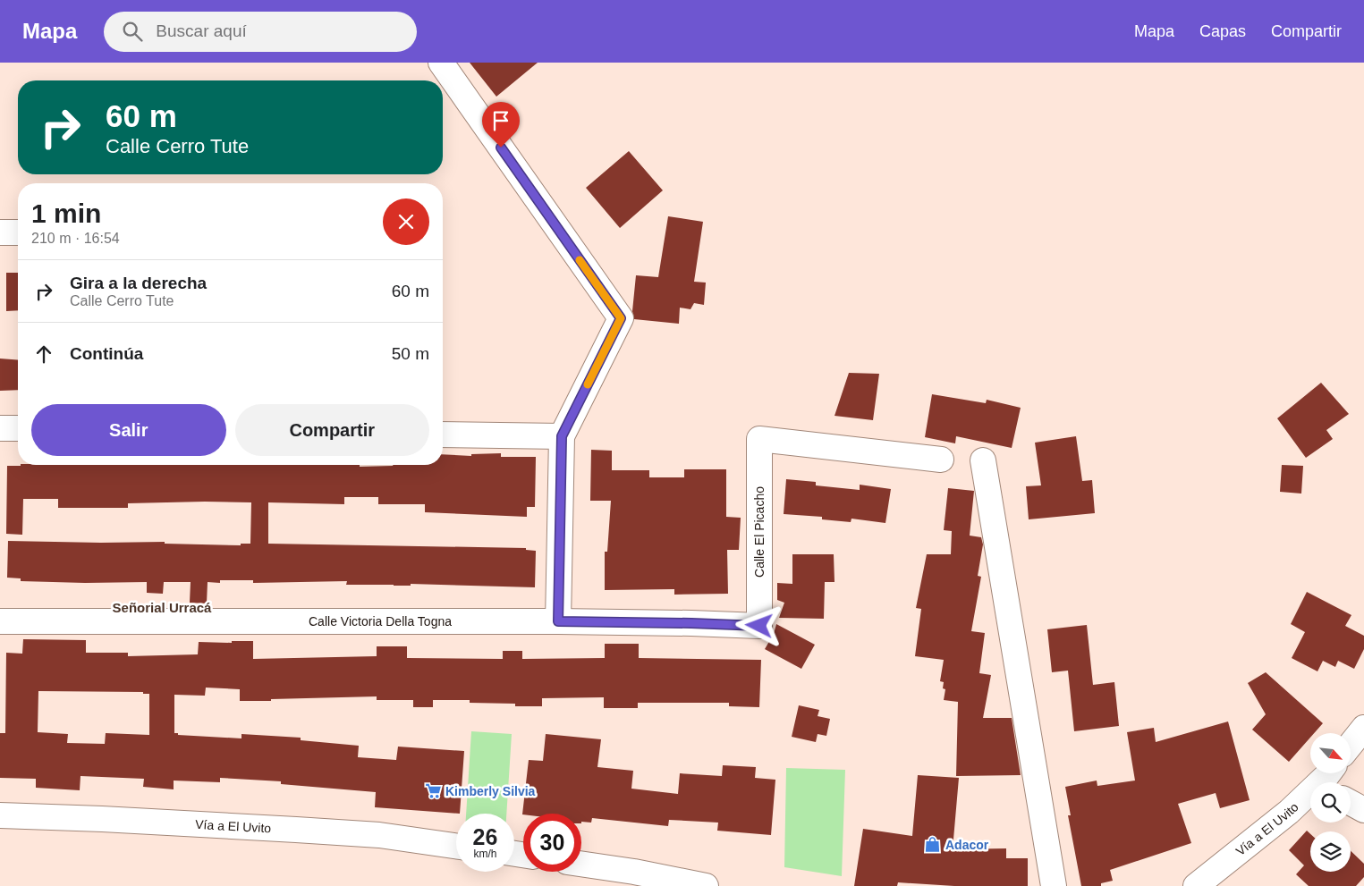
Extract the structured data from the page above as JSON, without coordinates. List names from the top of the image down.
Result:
{
  "streets": {
    "street": ["Calle El Picacho", "Calle Victoria Della Togna", "Vía a El Uvito"]
  },
  "crossings": [
    ["Calle El Picacho", "Calle Victoria Della Togna"]
  ],
  "districts": ["Señorial Urracá"],
  "places": {
    "supermarket": ["Kimberly Silvia"],
    "shop": ["Adacor"]
  },
  "north": "bottom right",
  "page": {
    "header": "Mapa",
    "search": "Buscar aquí",
    "nav": ["Mapa", "Capas", "Compartir"],
    "turn": ["60 m", "Calle Cerro Tute"],
    "heading": ["1 min", "210 m · 16:54"],
    "list": [
      {
        "name": "Gira a la derecha",
        "note": "Calle Cerro Tute",
        "value": "60 m"
      },
      {
        "name": "Continúa",
        "value": "50 m"
      }
    ],
    "buttons": ["Salir", "Compartir"],
    "speed": "26 km/h",
    "limit": "30"
  }
}
